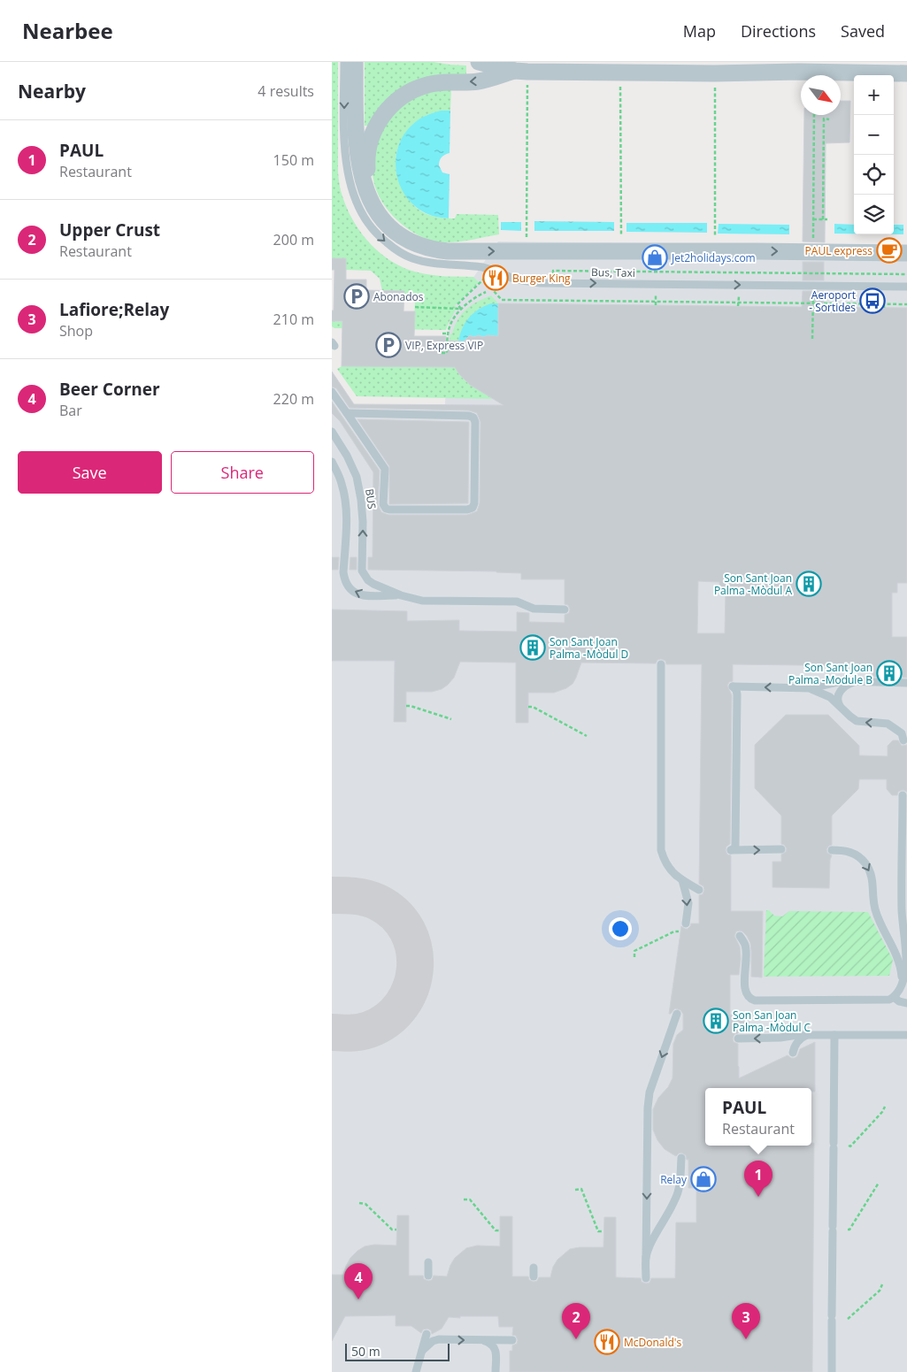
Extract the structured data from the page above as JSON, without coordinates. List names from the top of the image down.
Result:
{
  "streets": {
    "lane": ["Bus, Taxi", "BUS"]
  },
  "one_way": ["Bus, Taxi", "BUS"],
  "places": {
    "cafe": ["PAUL express"],
    "shop": ["Jet2holidays.com", "Relay"],
    "restaurant": ["Burger King", "McDonald's"],
    "parking": ["Abonados", "VIP, Express VIP"],
    "bus stop": ["Aeroport - Sortides"],
    "building": [
      "Son Sant Joan Palma -Mòdul A",
      "Son Sant Joan Palma -Mòdul D",
      "Son Sant Joan Palma -Module B",
      "Son San Joan Palma -Mòdul C"
    ]
  },
  "scale_bar": "50 m",
  "north": "bottom right",
  "page": {
    "header": "Nearbee",
    "nav": ["Map", "Directions", "Saved"],
    "heading": ["Nearby", "4 results"],
    "map_buttons": ["+", "−"],
    "list": [
      {
        "mark": "1",
        "name": "PAUL",
        "note": "Restaurant",
        "value": "150 m"
      },
      {
        "mark": "2",
        "name": "Upper Crust",
        "note": "Restaurant",
        "value": "200 m"
      },
      {
        "mark": "3",
        "name": "Lafiore;Relay",
        "note": "Shop",
        "value": "210 m"
      },
      {
        "mark": "4",
        "name": "Beer Corner",
        "note": "Bar",
        "value": "220 m"
      }
    ],
    "buttons": ["Save", "Share"],
    "popup": ["PAUL", "Restaurant"],
    "pins": [
      "1",
      "4",
      "2",
      "3"
    ],
    "scale": "50 m"
  }
}
